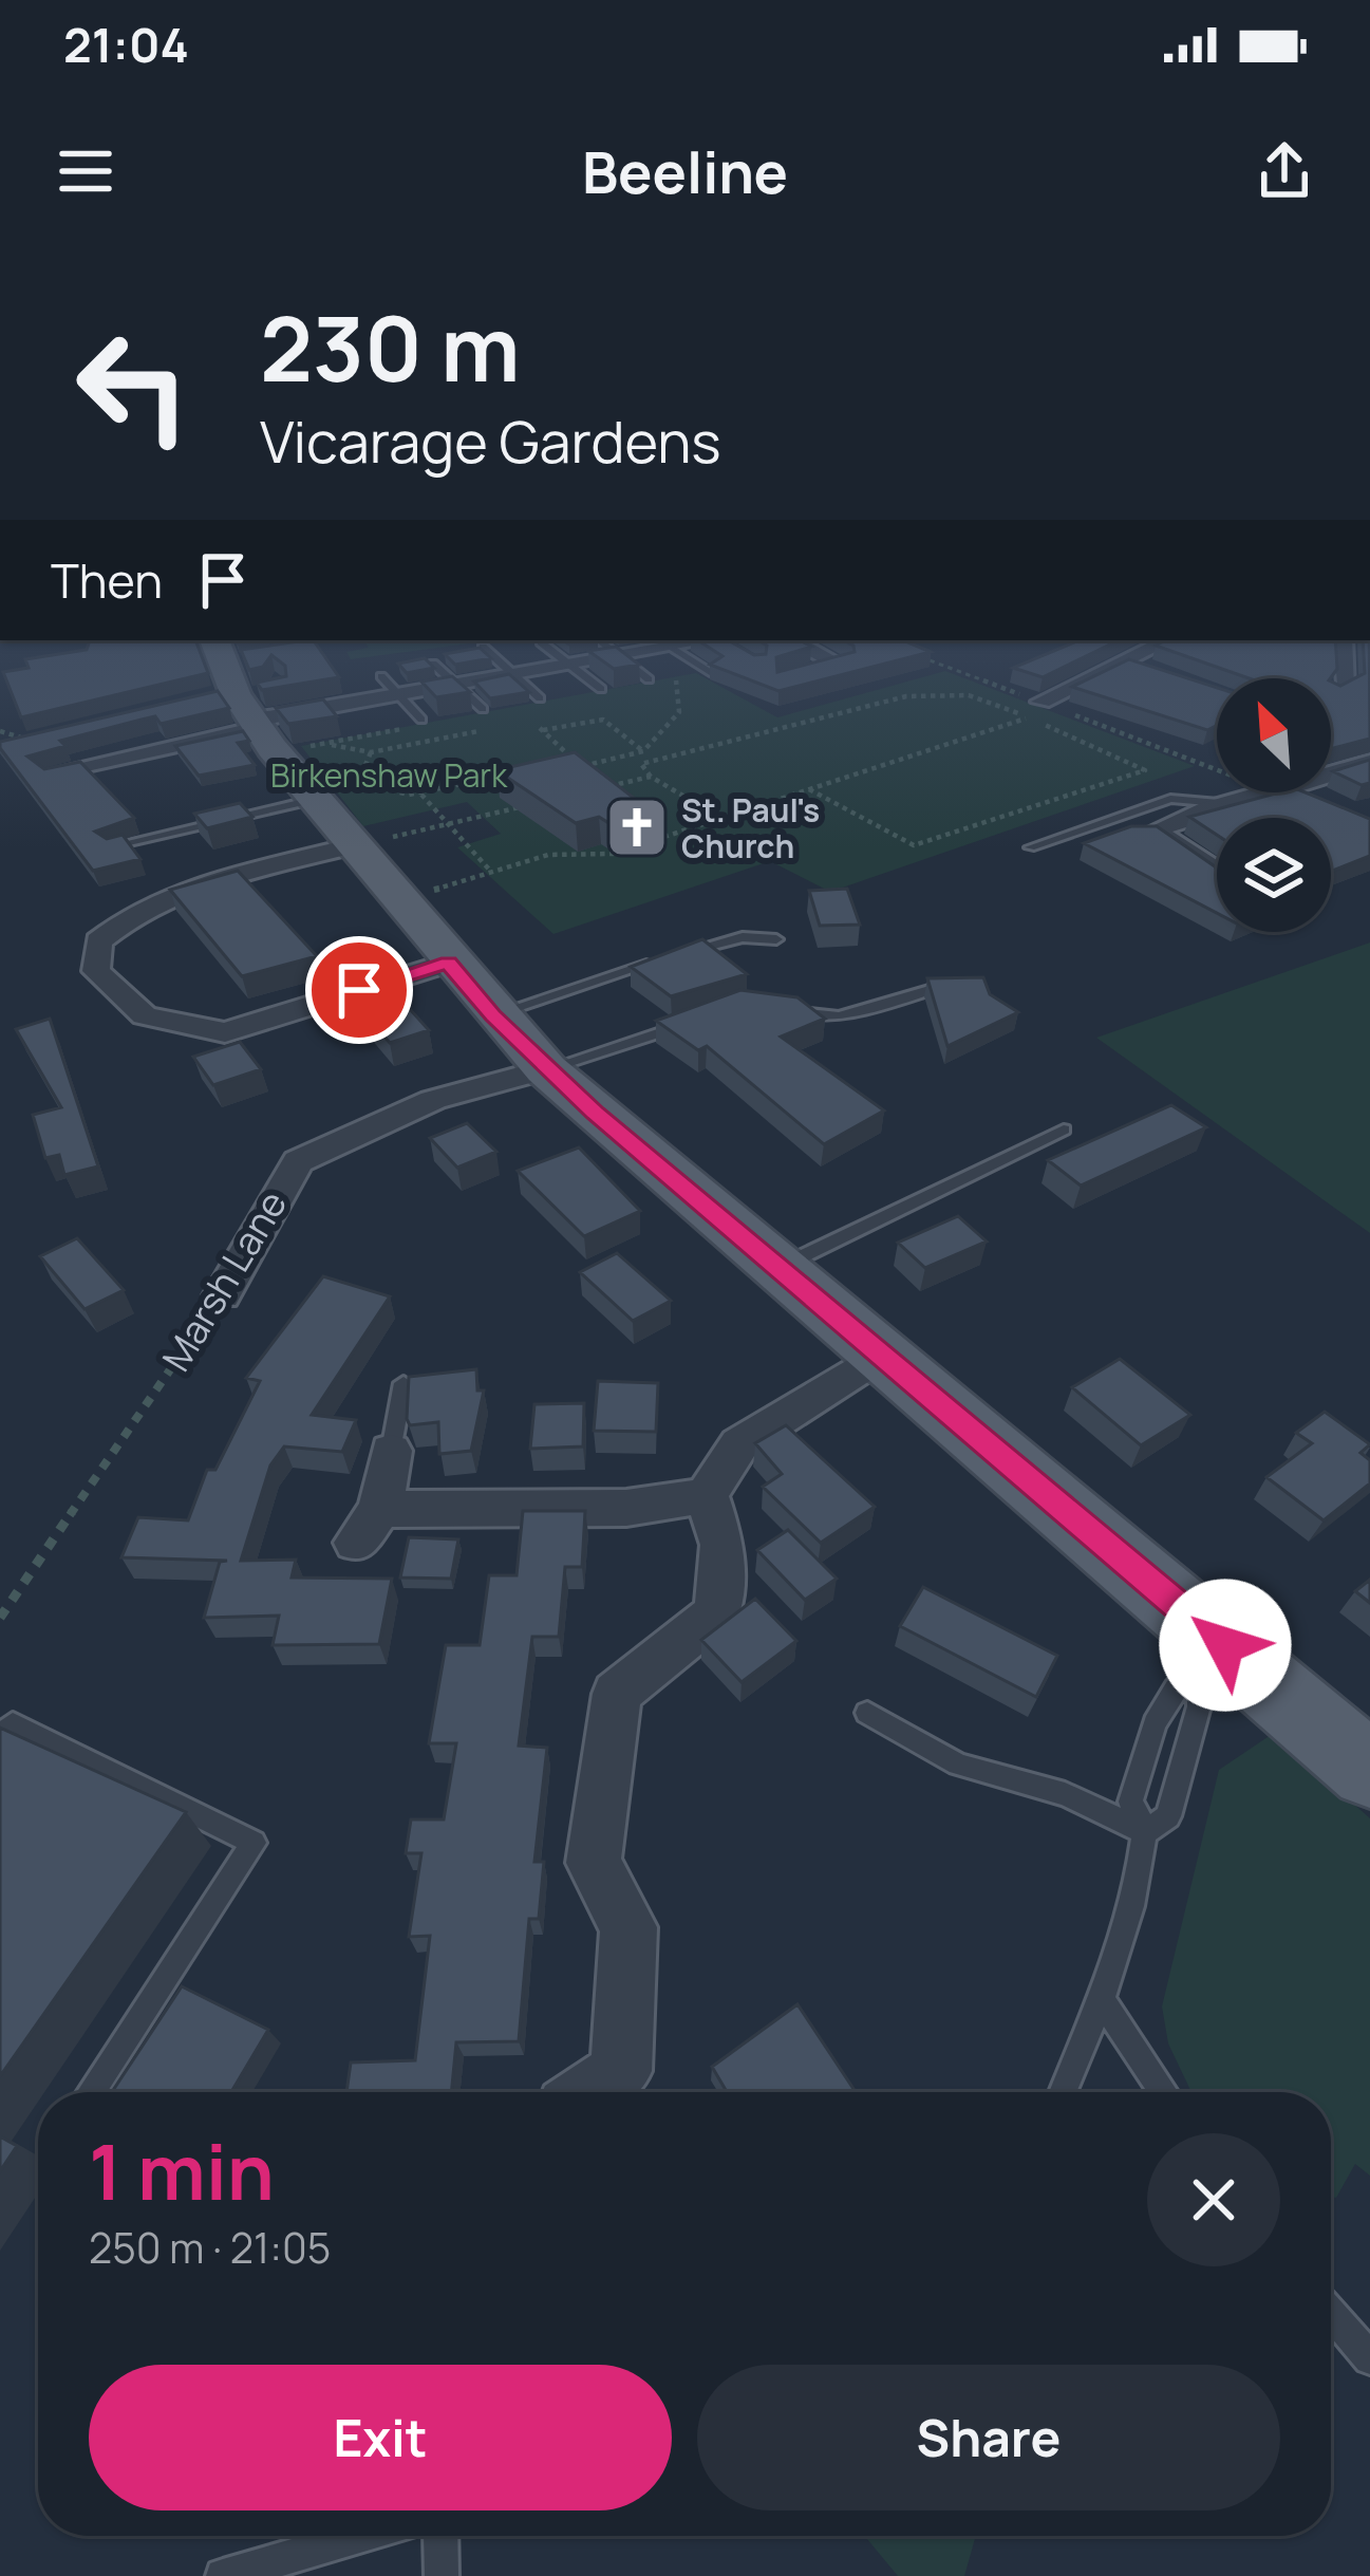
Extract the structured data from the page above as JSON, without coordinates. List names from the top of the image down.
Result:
{
  "streets": {
    "street": ["Marsh Lane"]
  },
  "parks": ["Birkenshaw Park"],
  "places": {
    "church": ["St. Paul's Church"]
  },
  "north": "top left",
  "page": {
    "status": "21:04",
    "header": "Beeline",
    "turn": ["230 m", "Vicarage Gardens"],
    "then": "Then",
    "heading": ["1 min", "250 m · 21:05"],
    "buttons": ["Exit", "Share"]
  }
}
